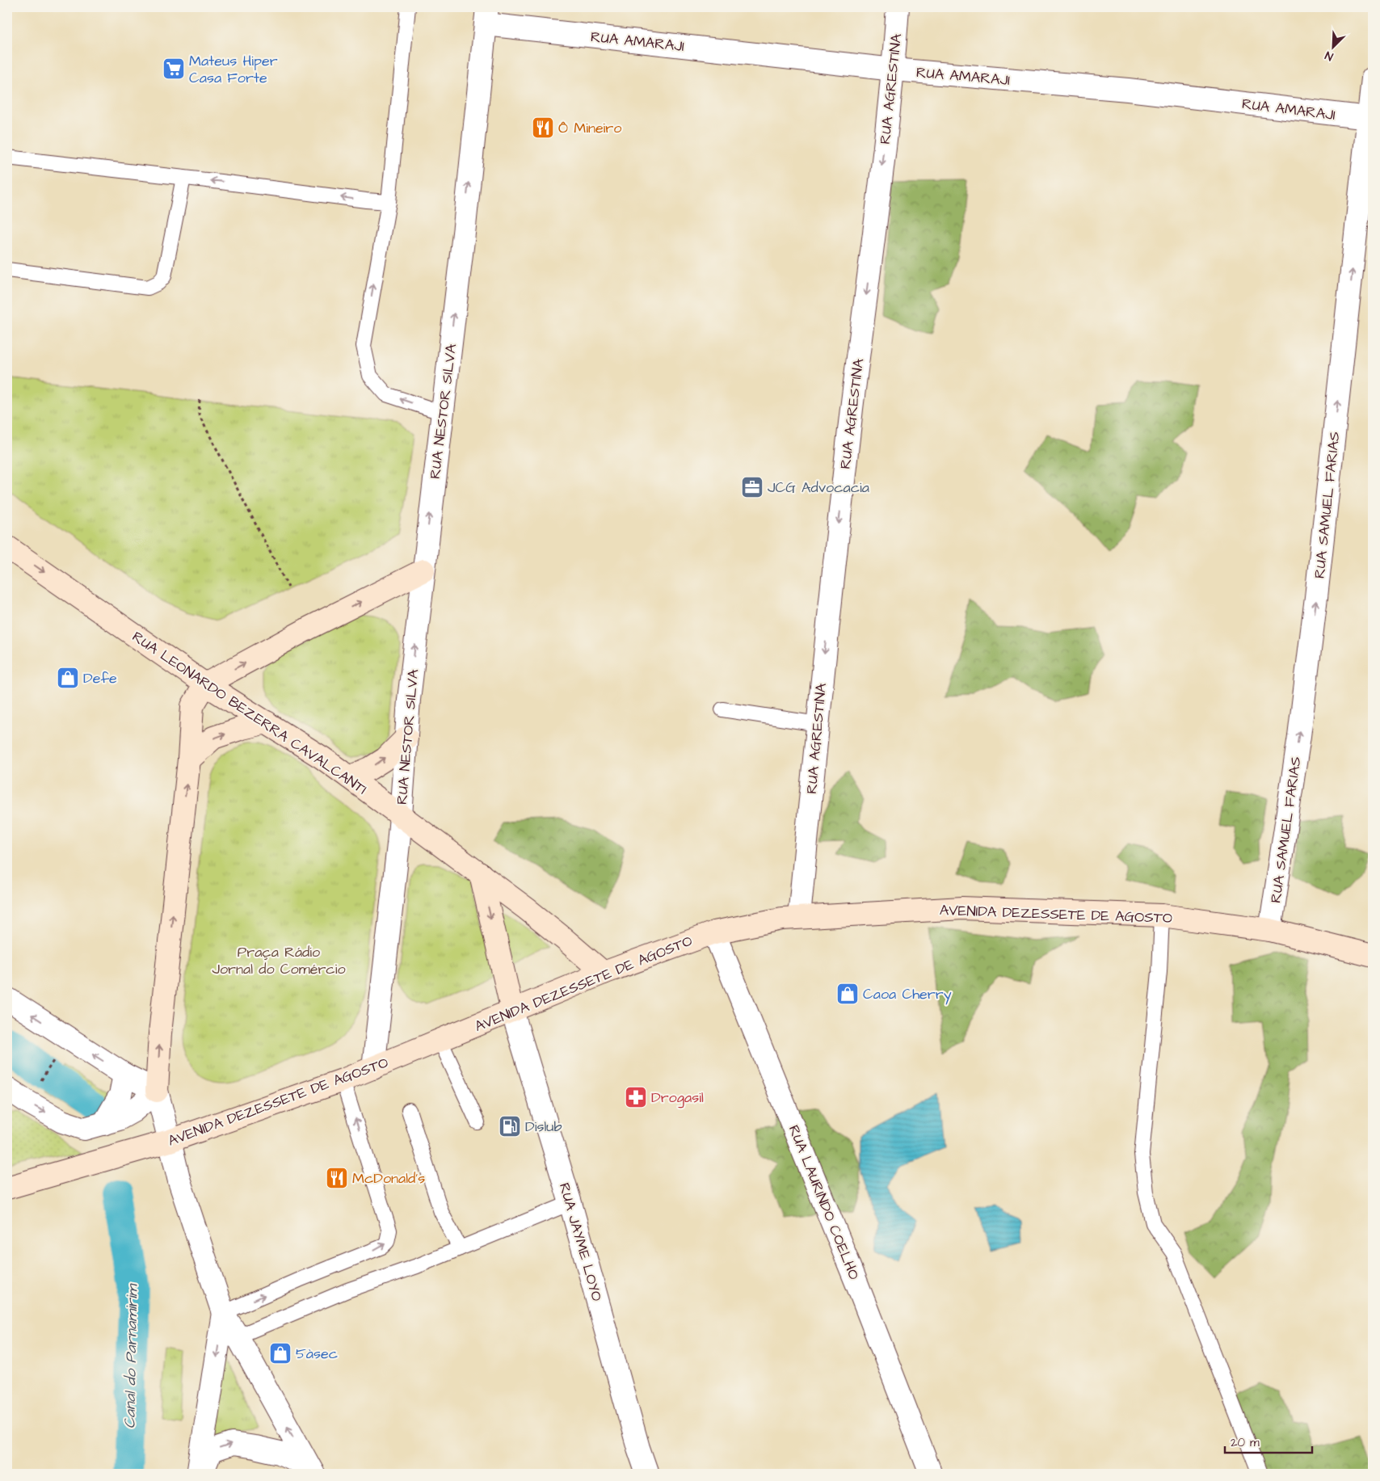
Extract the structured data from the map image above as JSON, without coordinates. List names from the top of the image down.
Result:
{
  "streets": {
    "main road": ["RUA LEONARDO BEZERRA CAVALCANTI", "AVENIDA DEZESSETE DE AGOSTO"],
    "street": [
      "RUA AMARAJI",
      "RUA AGRESTINA",
      "RUA NESTOR SILVA",
      "RUA SAMUEL FARIAS",
      "RUA LAURINDO COELHO",
      "RUA JAYME LOYO"
    ]
  },
  "crossings": [
    ["RUA AMARAJI", "RUA AGRESTINA"],
    ["RUA AMARAJI", "RUA NESTOR SILVA"],
    ["RUA AMARAJI", "RUA SAMUEL FARIAS"],
    ["RUA AGRESTINA", "AVENIDA DEZESSETE DE AGOSTO"],
    ["RUA NESTOR SILVA", "RUA LEONARDO BEZERRA CAVALCANTI"],
    ["RUA NESTOR SILVA", "AVENIDA DEZESSETE DE AGOSTO"],
    ["RUA SAMUEL FARIAS", "AVENIDA DEZESSETE DE AGOSTO"],
    ["RUA LEONARDO BEZERRA CAVALCANTI", "AVENIDA DEZESSETE DE AGOSTO"],
    ["AVENIDA DEZESSETE DE AGOSTO", "RUA LAURINDO COELHO"],
    ["AVENIDA DEZESSETE DE AGOSTO", "RUA JAYME LOYO"]
  ],
  "one_way": ["RUA AGRESTINA", "RUA NESTOR SILVA", "RUA SAMUEL FARIAS"],
  "water": ["Canal do Parnamirim"],
  "parks": ["Praça Rádio Jornal do Comércio"],
  "places": {
    "supermarket": ["Mateus Hiper Casa Forte"],
    "restaurant": ["Ô Mineiro", "McDonald's"],
    "office": ["JCG Advocacia"],
    "shop": ["Defe", "Caoa Cherry", "5àsec"],
    "pharmacy": ["Drogasil"],
    "fuel station": ["Dislub"]
  },
  "scale_bar": "20 m",
  "north": "bottom left"
}
